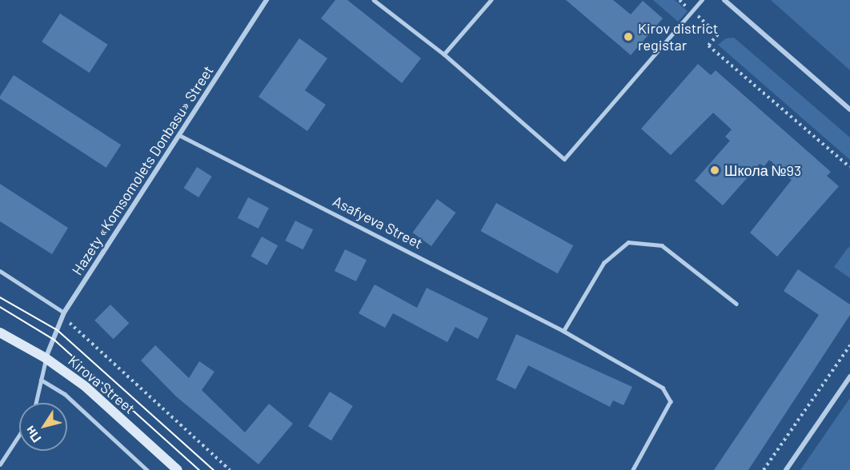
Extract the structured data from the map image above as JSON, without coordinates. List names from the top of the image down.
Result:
{
  "streets": {
    "main road": ["Kirova Street"],
    "street": ["Hazety «Komsomolets Donbasu» Street"],
    "lane": ["Asafyeva Street"]
  },
  "crossings": [
    ["Hazety «Komsomolets Donbasu» Street", "Asafyeva Street"],
    ["Hazety «Komsomolets Donbasu» Street", "Kirova Street"]
  ],
  "places": ["Kirov district registar", "Школа №93"],
  "north": "bottom left"
}
